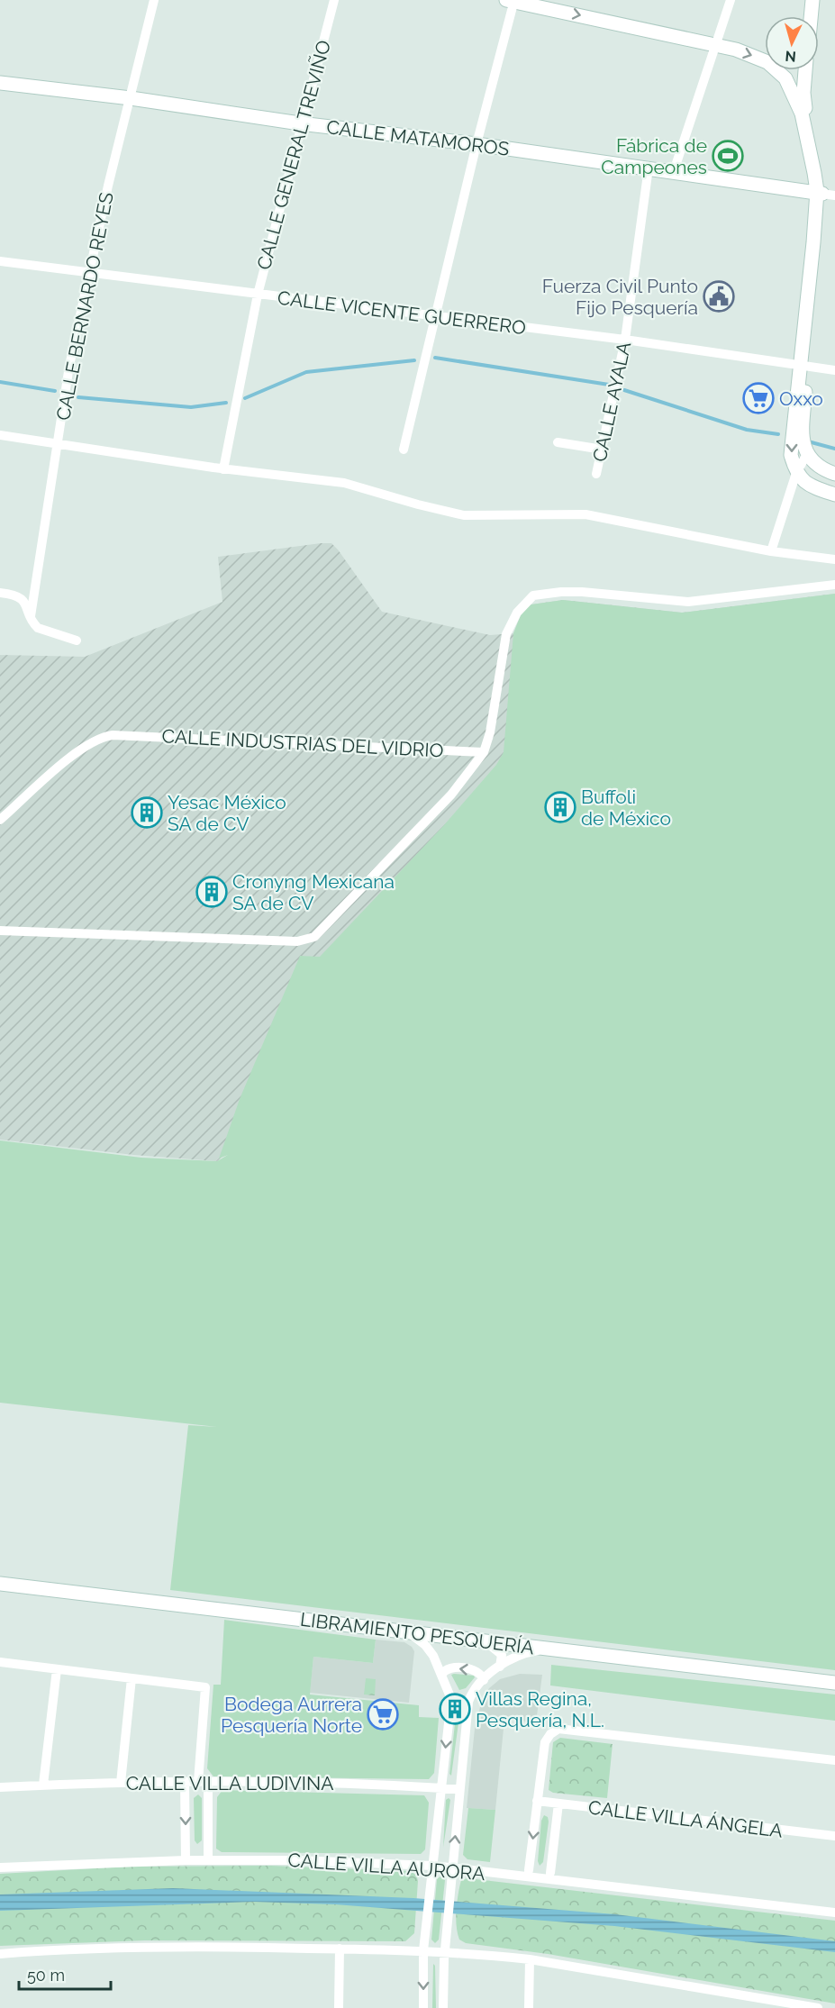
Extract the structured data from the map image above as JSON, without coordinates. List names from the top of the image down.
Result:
{
  "streets": {
    "main road": ["CALLE MATAMOROS", "LIBRAMIENTO PESQUERÍA"],
    "street": [
      "CALLE GENERAL TREVIÑO",
      "CALLE BERNARDO REYES",
      "CALLE VICENTE GUERRERO",
      "CALLE AYALA",
      "CALLE INDUSTRIAS DEL VIDRIO",
      "CALLE VILLA LUDIVINA",
      "CALLE VILLA ÁNGELA",
      "CALLE VILLA AURORA"
    ]
  },
  "crossings": [
    ["CALLE MATAMOROS", "CALLE GENERAL TREVIÑO"],
    ["CALLE MATAMOROS", "CALLE BERNARDO REYES"],
    ["CALLE MATAMOROS", "CALLE AYALA"],
    ["CALLE GENERAL TREVIÑO", "CALLE VICENTE GUERRERO"],
    ["CALLE BERNARDO REYES", "CALLE VICENTE GUERRERO"],
    ["CALLE VICENTE GUERRERO", "CALLE AYALA"]
  ],
  "places": {
    "sports": ["Fábrica de Campeones"],
    "public building": ["Fuerza Civil Punto Fijo Pesquería"],
    "supermarket": ["Oxxo", "Bodega Aurrera Pesquería Norte"],
    "building": [
      "Buffoli de México",
      "Yesac México SA de CV",
      "Cronyng Mexicana SA de CV",
      "Villas Regina, Pesquería, N.L."
    ]
  },
  "scale_bar": "50 m",
  "north": "bottom"
}
